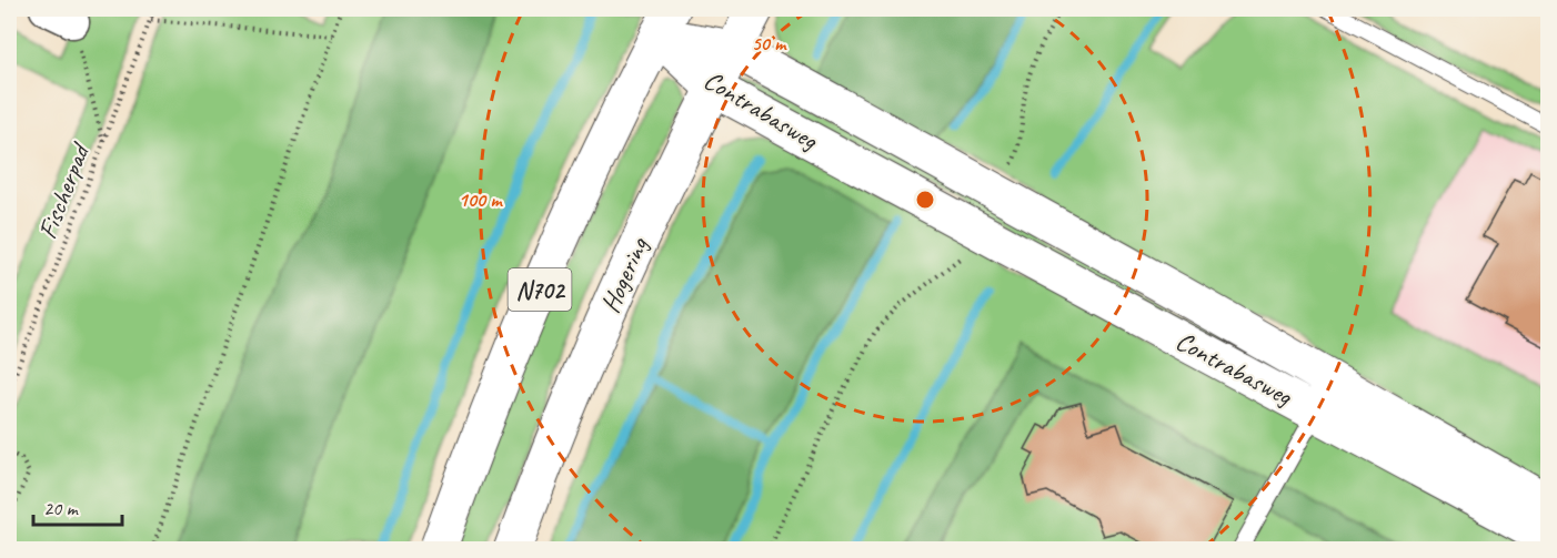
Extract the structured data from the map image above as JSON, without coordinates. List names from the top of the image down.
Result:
{
  "streets": {
    "main road": ["Contrabasweg", "Hogering", "N702"],
    "path": ["Fischerpad"]
  },
  "crossings": [
    ["Contrabasweg", "Hogering"],
    ["Contrabasweg", "N702"]
  ],
  "scale_bar": "20 m",
  "rings": ["50 m", "100 m"]
}
